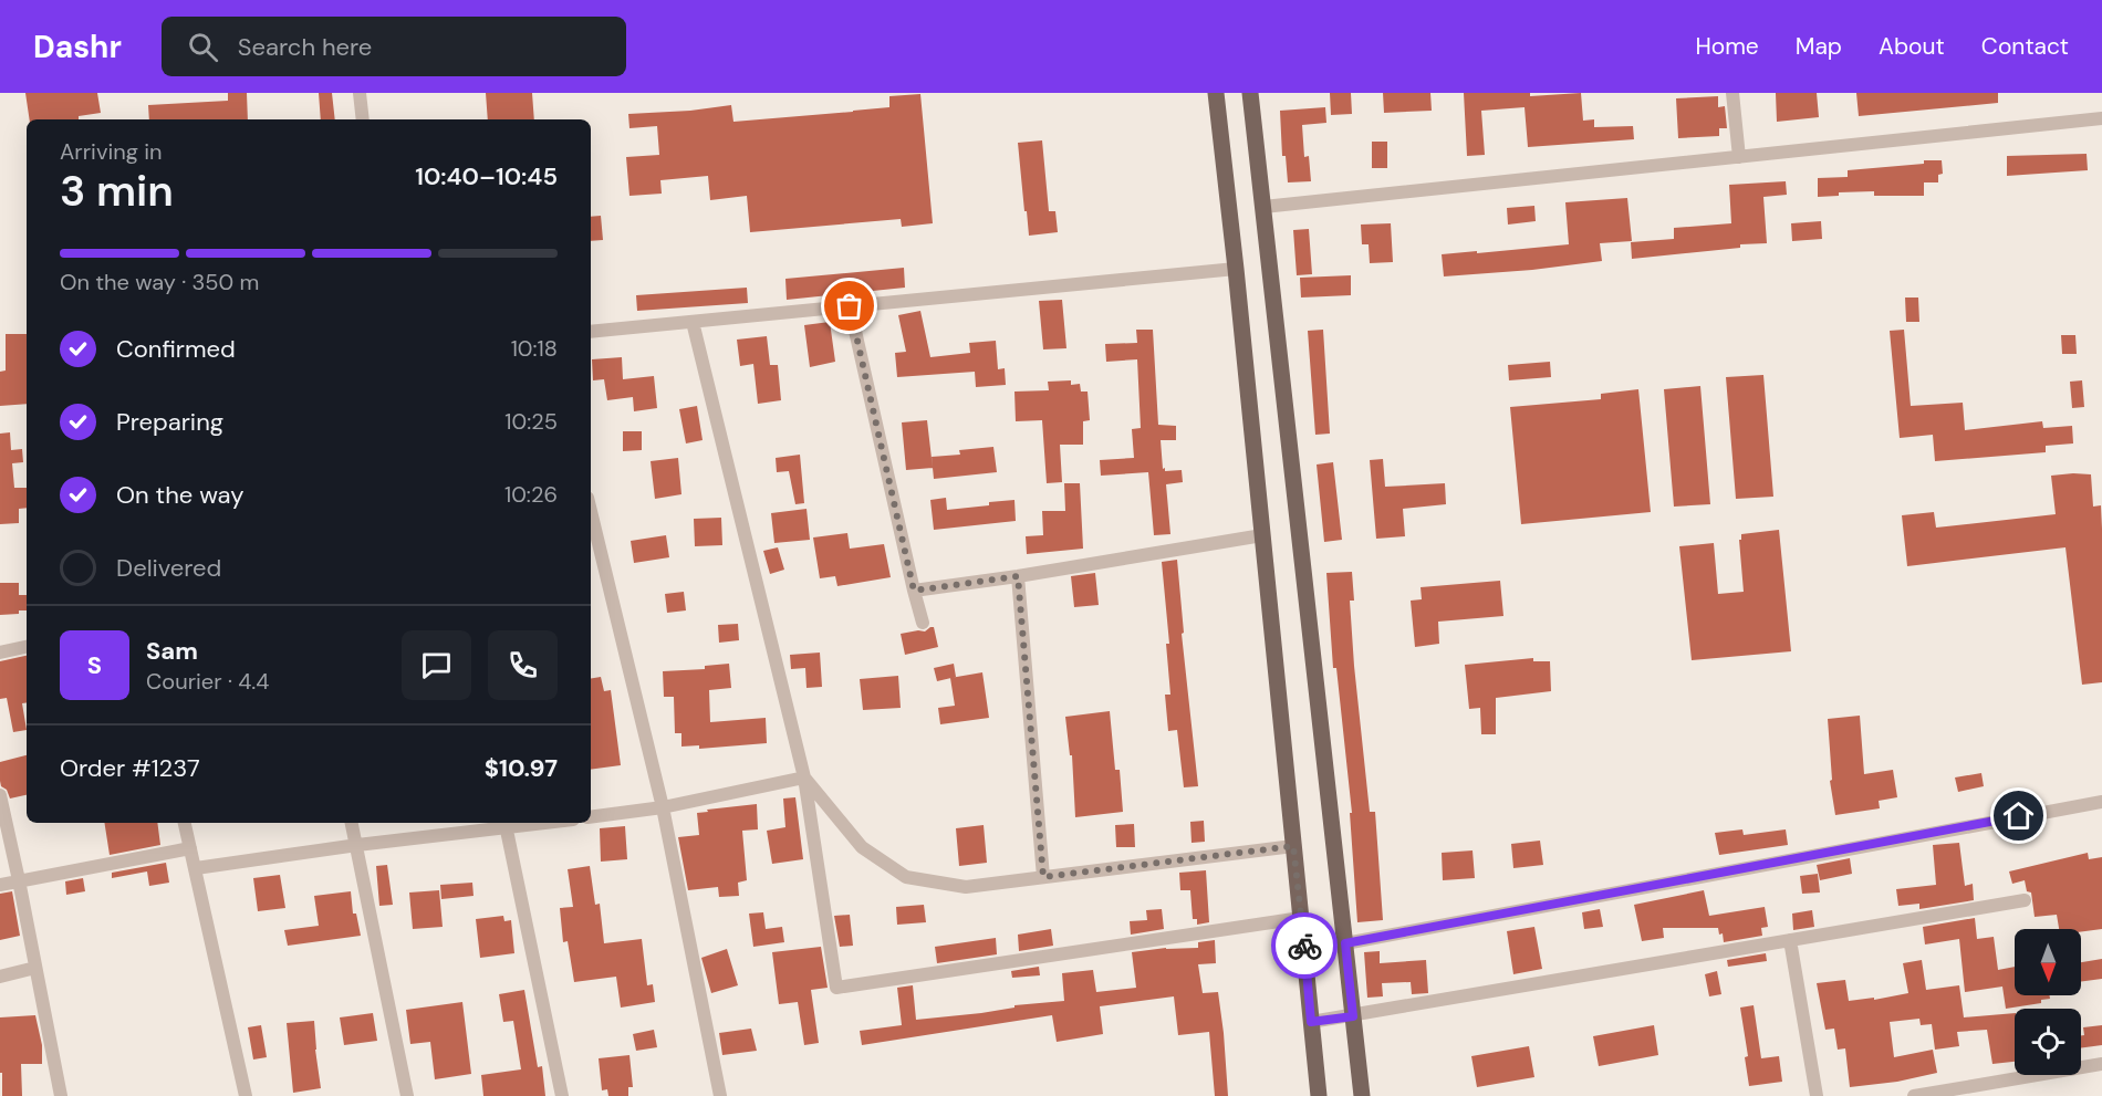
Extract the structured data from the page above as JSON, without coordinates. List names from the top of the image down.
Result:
{
  "north": "bottom",
  "page": {
    "header": "Dashr",
    "search": "Search here",
    "nav": [
      "Home",
      "Map",
      "About",
      "Contact"
    ],
    "heading": ["3 min", "Arriving in", "10:40–10:45"],
    "panel": [
      "Sam",
      "Courier · 4.4",
      "Order #1237",
      "$10.97"
    ],
    "bar": "On the way · 350 m",
    "list": [
      ["Confirmed", "10:18"],
      ["Preparing", "10:25"],
      ["On the way", "10:26"],
      "Delivered"
    ],
    "round": "S"
  }
}
